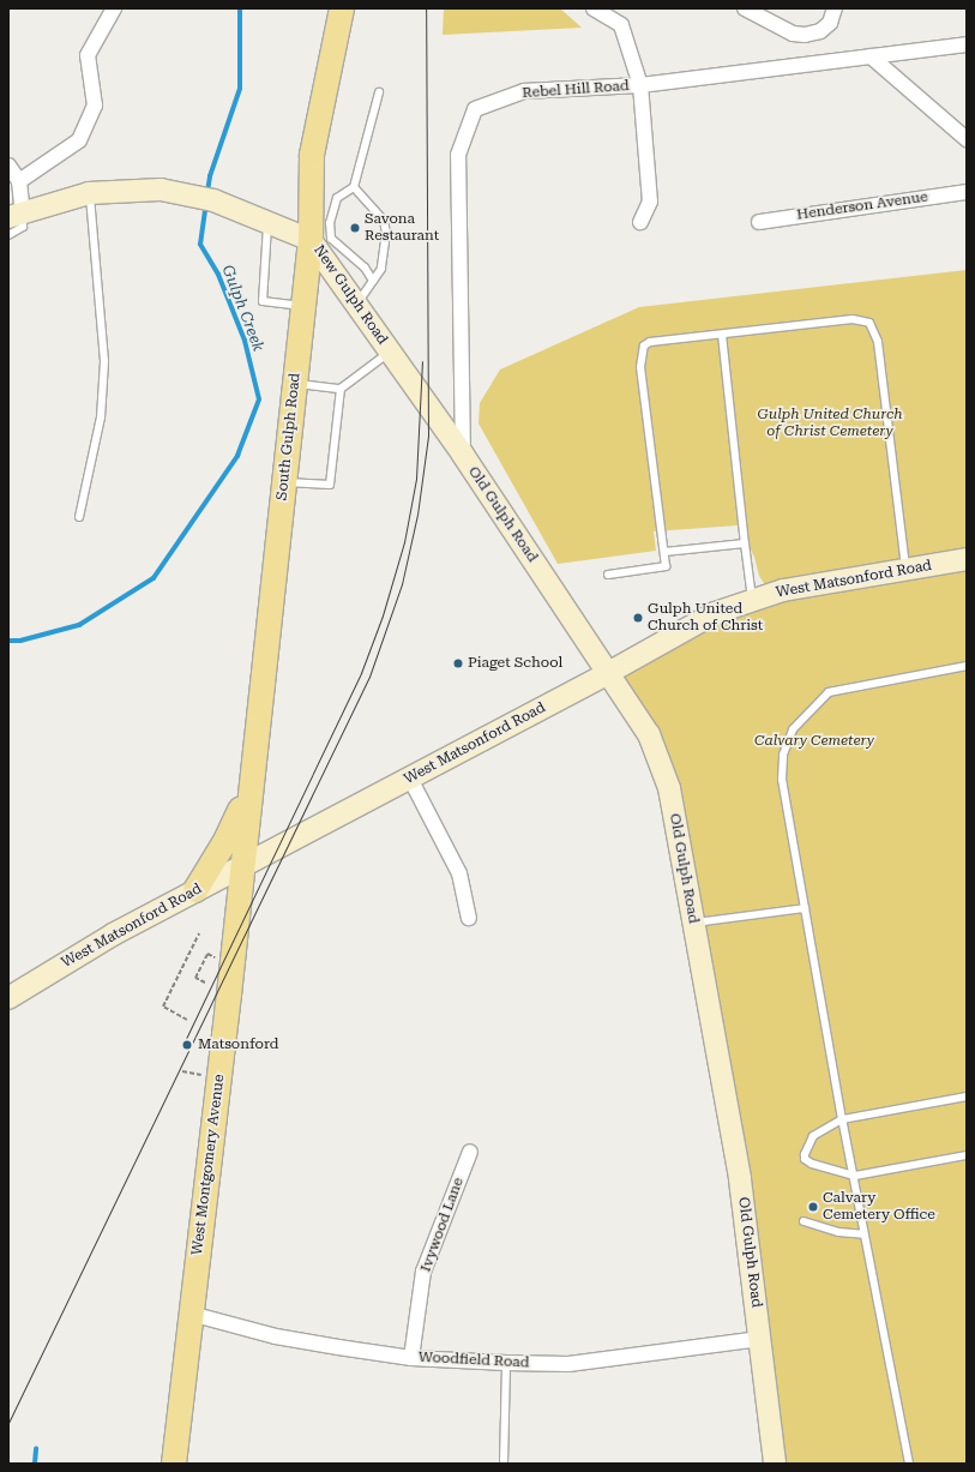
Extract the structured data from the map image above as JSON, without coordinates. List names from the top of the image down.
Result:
{
  "streets": {
    "main road": ["South Gulph Road", "West Montgomery Avenue"],
    "street": [
      "Rebel Hill Road",
      "Henderson Avenue",
      "New Gulph Road",
      "Old Gulph Road",
      "West Matsonford Road",
      "Ivywood Lane",
      "Woodfield Road"
    ]
  },
  "crossings": [
    ["Rebel Hill Road", "Old Gulph Road"],
    ["New Gulph Road", "South Gulph Road"],
    ["New Gulph Road", "Old Gulph Road"],
    ["South Gulph Road", "West Matsonford Road"],
    ["South Gulph Road", "West Montgomery Avenue"],
    ["Old Gulph Road", "West Matsonford Road"],
    ["Old Gulph Road", "Woodfield Road"],
    ["West Matsonford Road", "West Montgomery Avenue"],
    ["West Montgomery Avenue", "Woodfield Road"],
    ["Ivywood Lane", "Woodfield Road"]
  ],
  "water": ["Gulph Creek"],
  "parks": ["Gulph United Church of Christ Cemetery", "Calvary Cemetery"],
  "places": [
    "Savona Restaurant",
    "Gulph United Church of Christ",
    "Piaget School",
    "Matsonford",
    "Calvary Cemetery Office"
  ]
}
